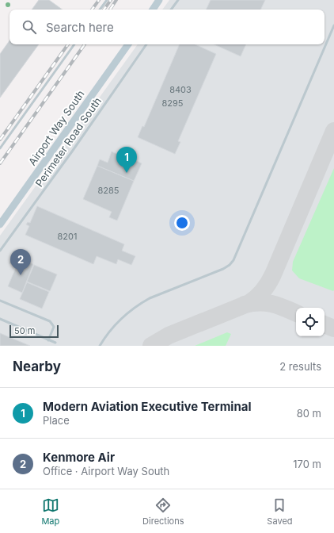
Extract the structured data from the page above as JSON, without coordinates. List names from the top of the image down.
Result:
{
  "streets": {
    "main road": ["Airport Way South"],
    "lane": ["Perimeter Road South"]
  },
  "house_numbers": [
    "8403",
    "8295",
    "8285",
    "8201"
  ],
  "scale_bar": "50 m",
  "page": {
    "search": "Search here",
    "pins": ["1", "2"],
    "scale": "50 m",
    "heading": ["Nearby", "2 results"],
    "list": [
      {
        "mark": "1",
        "name": "Modern Aviation Executive Terminal",
        "note": "Place",
        "value": "80 m"
      },
      {
        "mark": "2",
        "name": "Kenmore Air",
        "note": "Office · Airport Way South",
        "value": "170 m"
      }
    ],
    "nav": ["Map", "Directions", "Saved"]
  }
}
